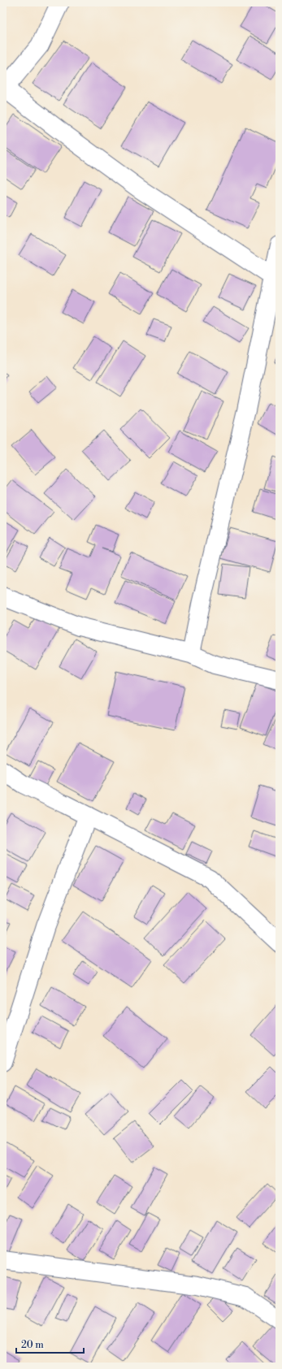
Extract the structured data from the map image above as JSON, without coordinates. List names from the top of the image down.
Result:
{
  "scale_bar": "20 m"
}
